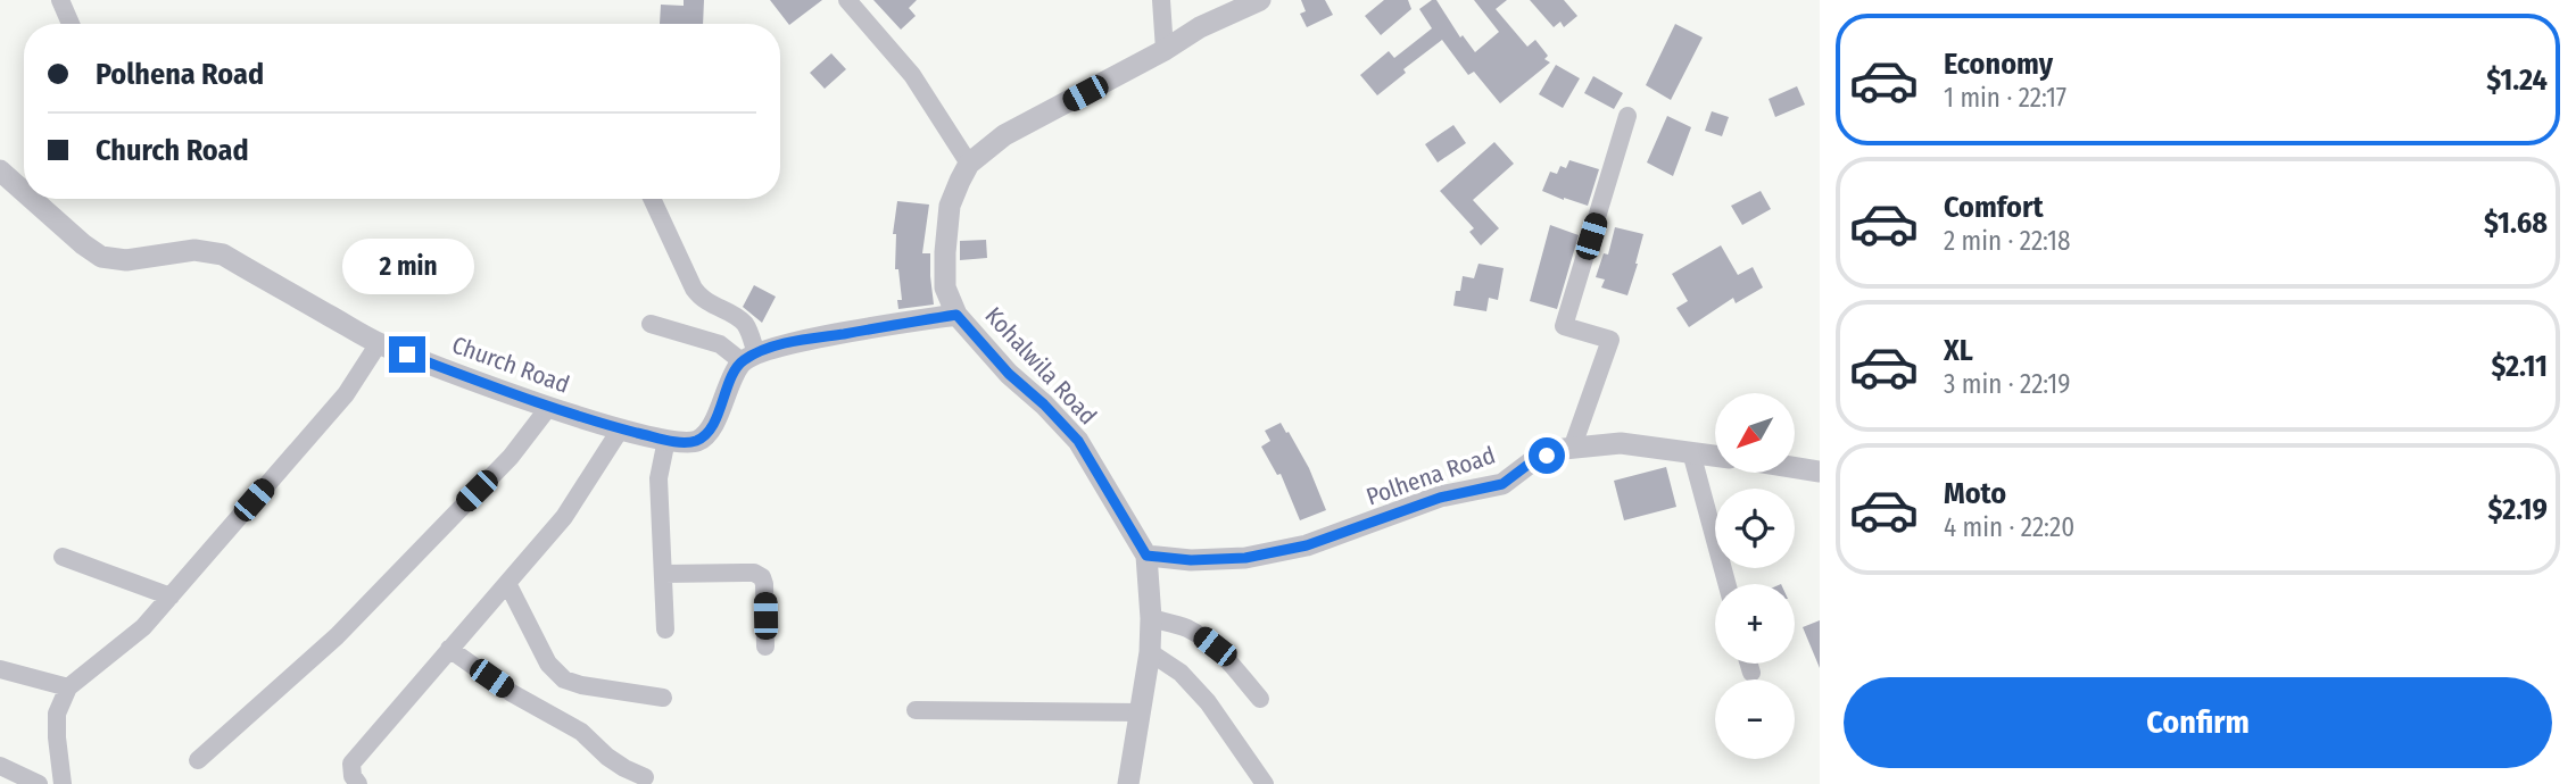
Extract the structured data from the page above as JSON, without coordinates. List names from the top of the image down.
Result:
{
  "streets": {
    "street": ["Church Road", "Kohalwila Road", "Polhena Road"]
  },
  "crossings": [
    ["Kohalwila Road", "Polhena Road"]
  ],
  "north": "bottom left",
  "page": {
    "list": [
      {
        "name": "Economy",
        "note": "1 min · 22:17",
        "value": "$1.24"
      },
      {
        "name": "Comfort",
        "note": "2 min · 22:18",
        "value": "$1.68"
      },
      {
        "name": "XL",
        "note": "3 min · 22:19",
        "value": "$2.11"
      },
      {
        "name": "Moto",
        "note": "4 min · 22:20",
        "value": "$2.19"
      }
    ],
    "banner": ["Polhena Road", "Church Road"],
    "bubble": "2 min",
    "map_buttons": ["+", "−"],
    "buttons": "Confirm"
  }
}
